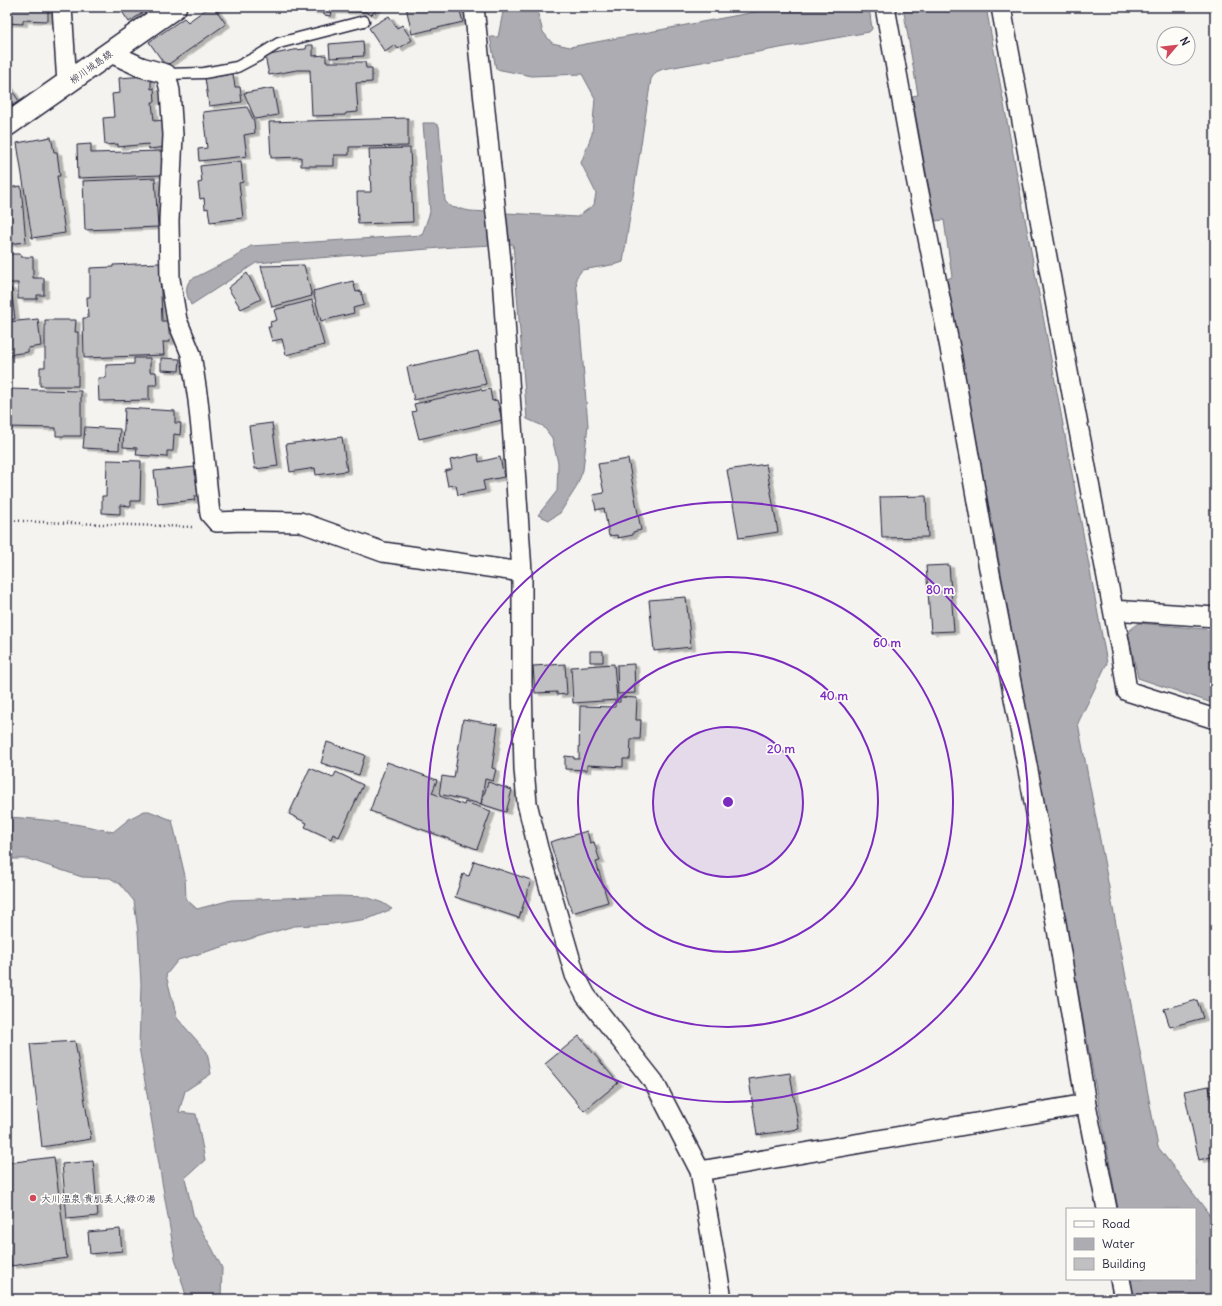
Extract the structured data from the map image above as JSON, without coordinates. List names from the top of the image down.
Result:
{
  "streets": {
    "main road": ["柳川城島線"]
  },
  "places": ["大川温泉 貴肌美人;緑の湯"],
  "legend": ["Road", "Water", "Building"],
  "north": "top right",
  "rings": [
    "80 m",
    "60 m",
    "40 m",
    "20 m"
  ]
}
